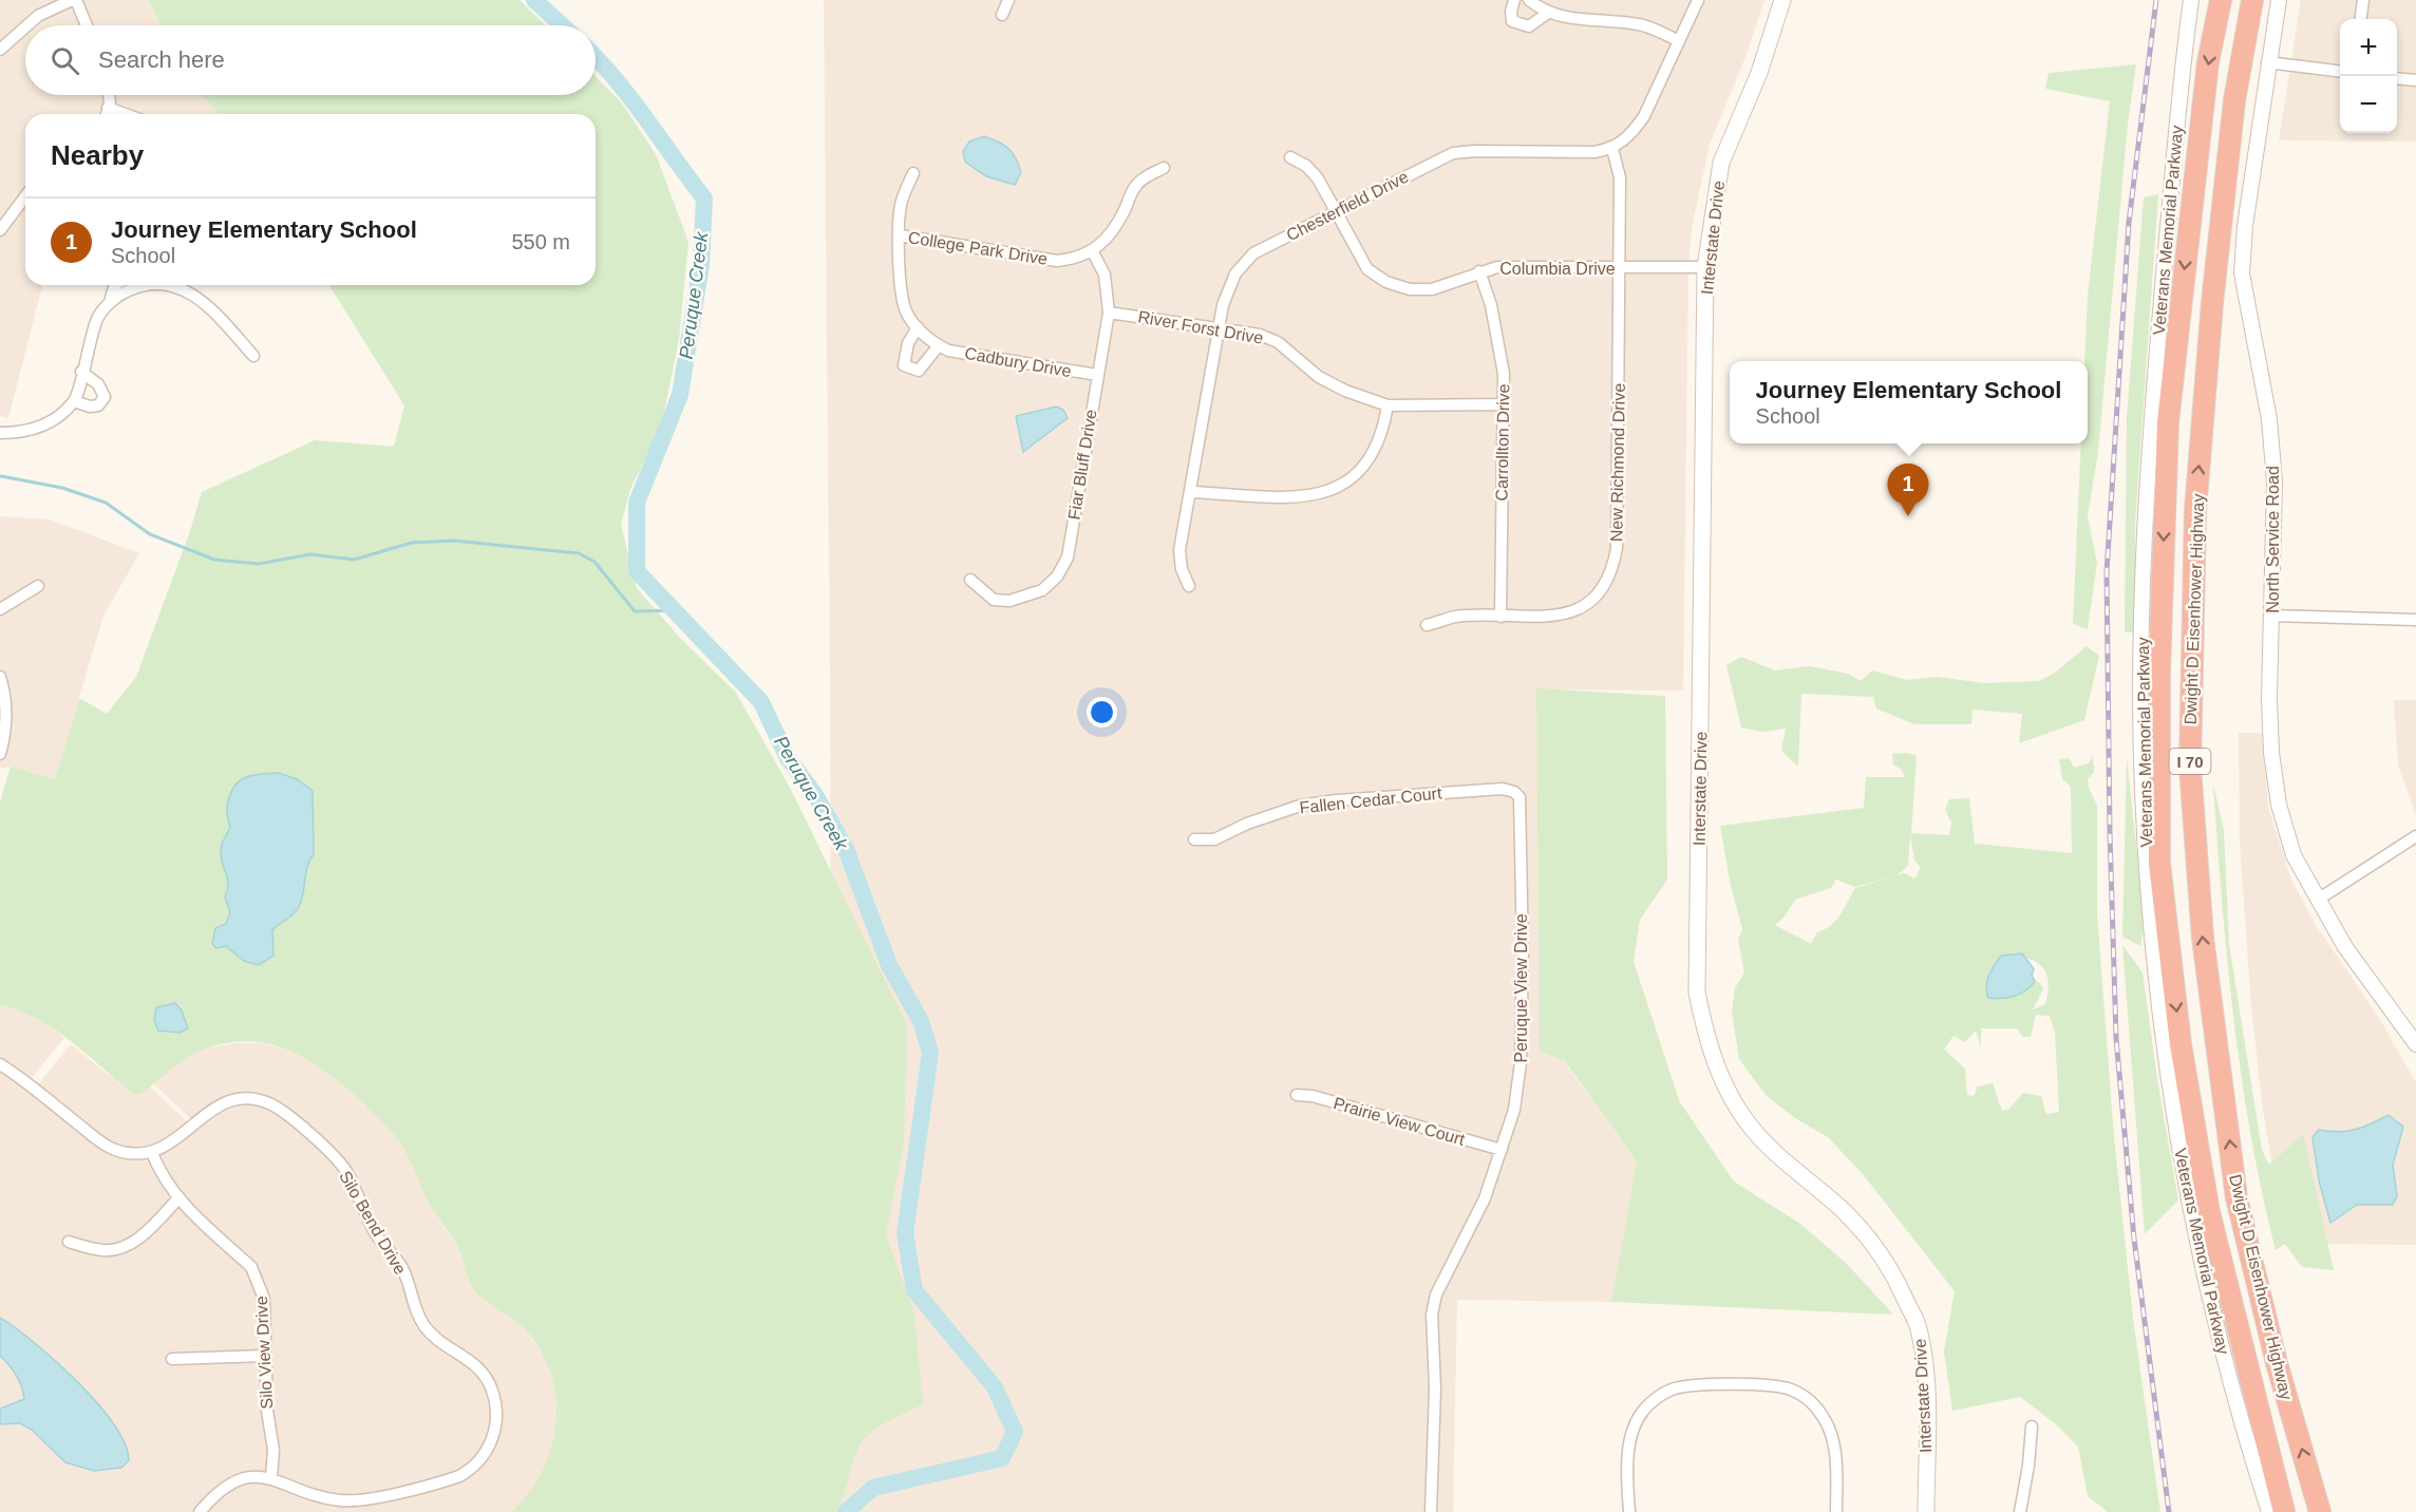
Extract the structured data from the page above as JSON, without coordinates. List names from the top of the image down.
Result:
{
  "streets": {
    "highway": ["Dwight D Eisenhower Highway", "I 70"],
    "main road": ["Interstate Drive"],
    "street": [
      "Chesterfield Drive",
      "Veterans Memorial Parkway",
      "College Park Drive",
      "Columbia Drive",
      "River Forst Drive",
      "Cadbury Drive",
      "Carrollton Drive",
      "New Richmond Drive",
      "Fiar Bluff Drive",
      "North Service Road",
      "Fallen Cedar Court",
      "Peruque View Drive",
      "Prairie View Court",
      "Silo Bend Drive",
      "Silo View Drive"
    ]
  },
  "crossings": [
    ["Chesterfield Drive", "Columbia Drive"],
    ["Chesterfield Drive", "River Forst Drive"],
    ["Chesterfield Drive", "New Richmond Drive"],
    ["Interstate Drive", "Columbia Drive"],
    ["College Park Drive", "Cadbury Drive"],
    ["College Park Drive", "Fiar Bluff Drive"],
    ["Columbia Drive", "Carrollton Drive"],
    ["Columbia Drive", "New Richmond Drive"],
    ["River Forst Drive", "Carrollton Drive"],
    ["River Forst Drive", "Fiar Bluff Drive"],
    ["Cadbury Drive", "Fiar Bluff Drive"],
    ["Carrollton Drive", "New Richmond Drive"],
    ["Fallen Cedar Court", "Peruque View Drive"],
    ["Peruque View Drive", "Prairie View Court"],
    ["Silo Bend Drive", "Silo View Drive"]
  ],
  "water": ["Peruque Creek"],
  "page": {
    "map_buttons": ["+", "−"],
    "search": "Search here",
    "heading": "Nearby",
    "list": [
      {
        "mark": "1",
        "name": "Journey Elementary School",
        "note": "School",
        "value": "550 m"
      }
    ],
    "popup": ["Journey Elementary School", "School"],
    "pins": "1"
  }
}
